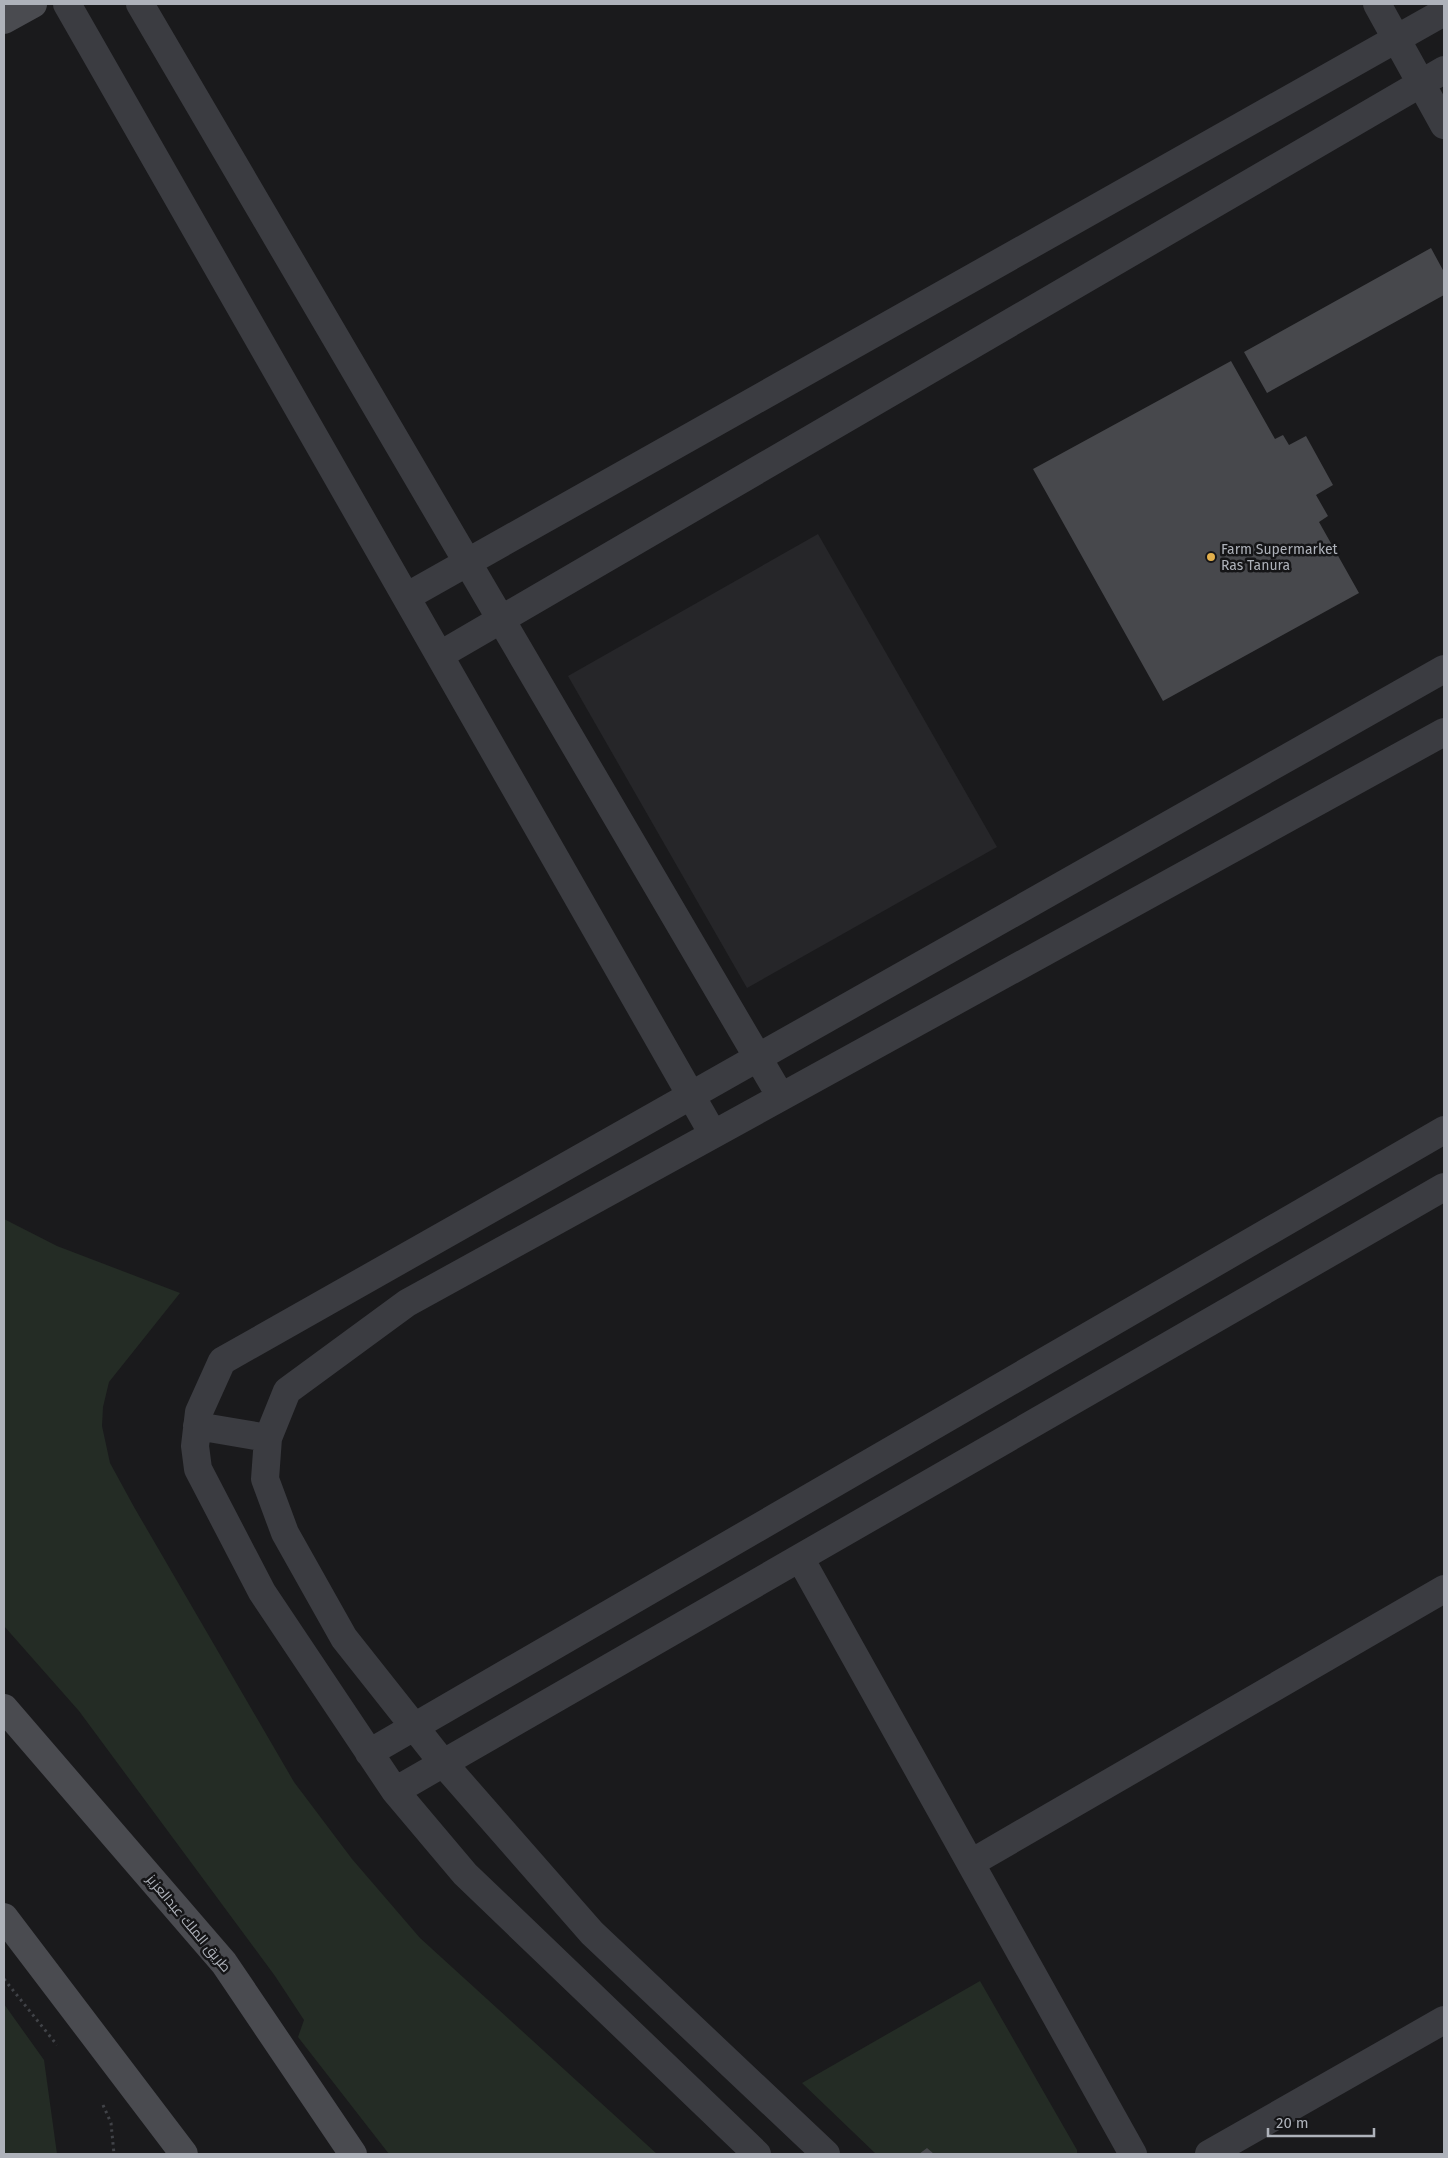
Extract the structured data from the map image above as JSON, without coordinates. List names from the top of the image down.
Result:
{
  "streets": {
    "main road": ["طريق الملك عبدالعزيز"]
  },
  "places": ["Farm Supermarket Ras Tanura"],
  "scale_bar": "20 m"
}
